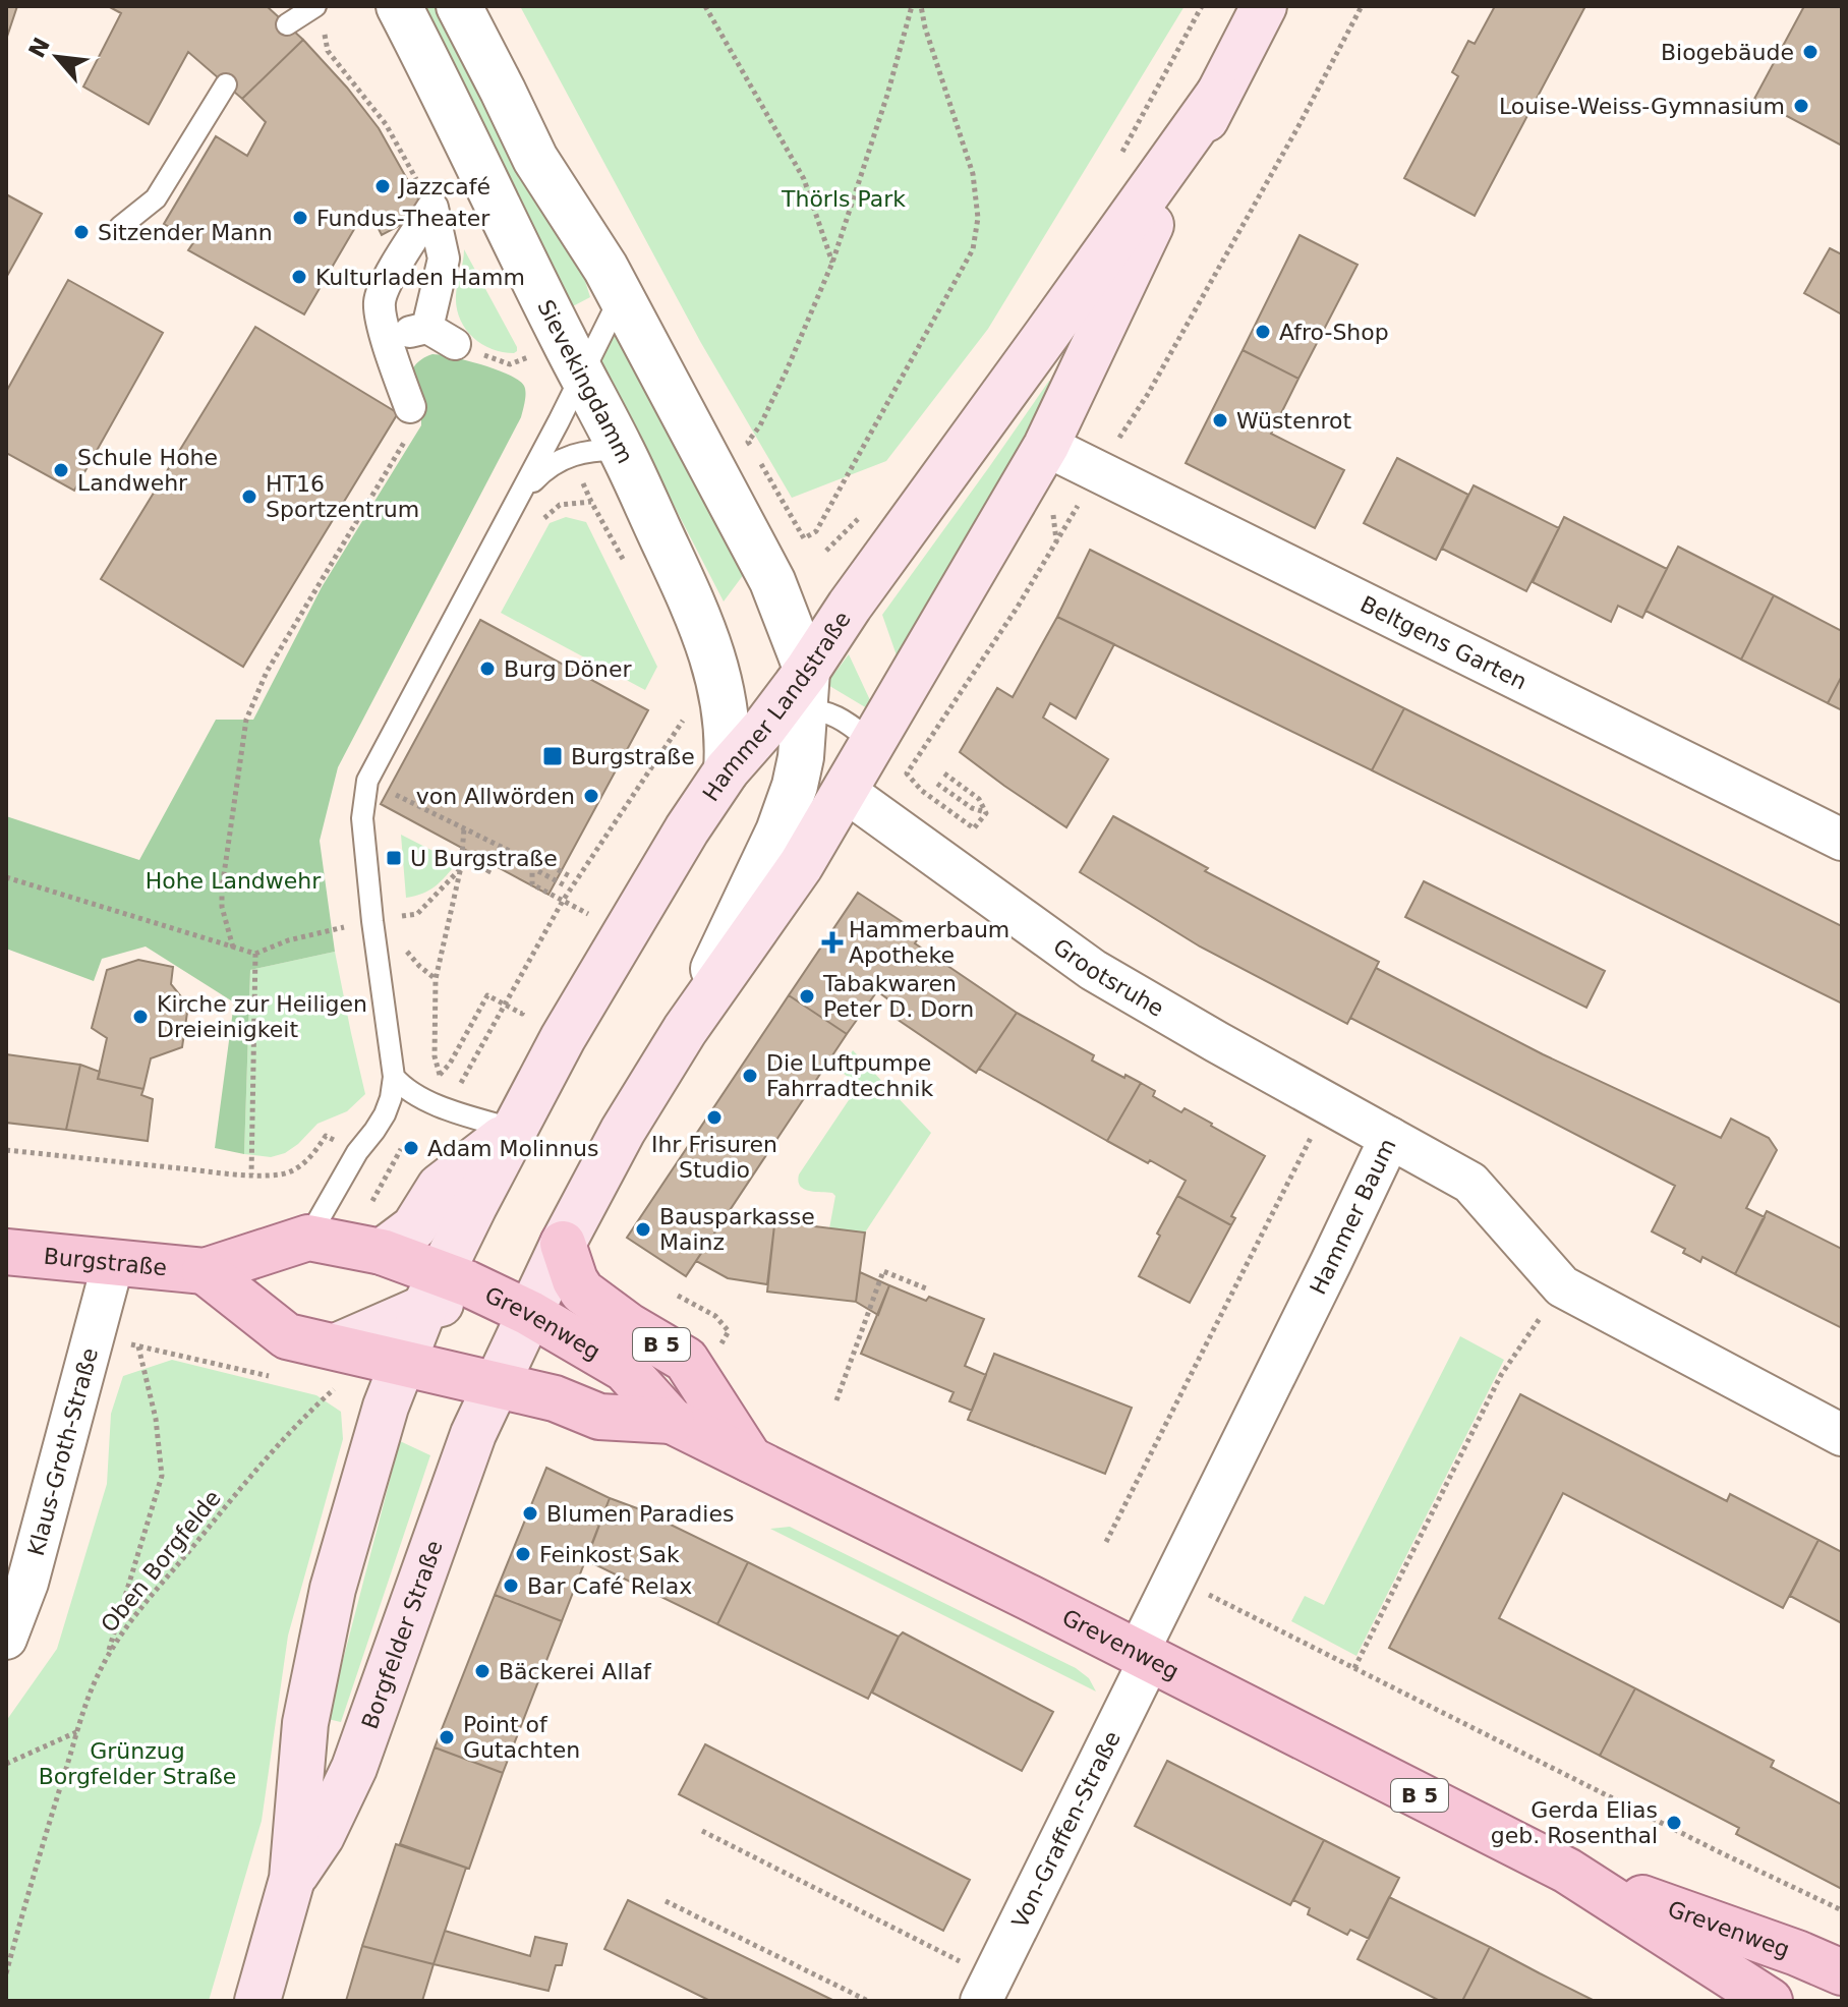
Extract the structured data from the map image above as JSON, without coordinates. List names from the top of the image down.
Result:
{
  "streets": {
    "main road": [
      "Hammer Landstraße",
      "Burgstraße",
      "Grevenweg",
      "B 5",
      "Borgfelder Straße"
    ],
    "street": [
      "Sievekingdamm",
      "Beltgens Garten",
      "Grootsruhe",
      "Hammer Baum",
      "Klaus-Groth-Straße",
      "Von-Graffen-Straße"
    ],
    "path": ["Oben Borgfelde"]
  },
  "crossings": [
    ["Sievekingdamm", "Hammer Landstraße"],
    ["Beltgens Garten", "Hammer Landstraße"],
    ["Hammer Landstraße", "Grootsruhe"],
    ["Hammer Landstraße", "Burgstraße"],
    ["Hammer Landstraße", "Grevenweg"],
    ["Hammer Landstraße", "B 5"],
    ["Hammer Landstraße", "Borgfelder Straße"],
    ["Grootsruhe", "Hammer Baum"],
    ["Hammer Baum", "Grevenweg"],
    ["Hammer Baum", "Von-Graffen-Straße"],
    ["Burgstraße", "Grevenweg"],
    ["Burgstraße", "B 5"],
    ["Burgstraße", "Klaus-Groth-Straße"],
    ["Grevenweg", "B 5"],
    ["Grevenweg", "Borgfelder Straße"],
    ["Grevenweg", "Von-Graffen-Straße"],
    ["B 5", "Borgfelder Straße"]
  ],
  "parks": ["Thörls Park", "Hohe Landwehr", "Grünzug Borgfelder Straße"],
  "places": {
    "other": [
      "Biogebäude",
      "Louise-Weiss-Gymnasium",
      "Jazzcafé",
      "Fundus-Theater",
      "Sitzender Mann",
      "Kulturladen Hamm",
      "Afro-Shop",
      "Wüstenrot",
      "Schule Hohe Landwehr",
      "HT16 Sportzentrum",
      "Burg Döner",
      "von Allwörden",
      "Tabakwaren Peter D. Dorn",
      "Kirche zur Heiligen Dreieinigkeit",
      "Die Luftpumpe Fahrradtechnik",
      "Ihr Frisuren Studio",
      "Adam Molinnus",
      "Bausparkasse Mainz",
      "Blumen Paradies",
      "Feinkost Sak",
      "Bar Café Relax",
      "Bäckerei Allaf",
      "Point of Gutachten",
      "Gerda Elias geb. Rosenthal"
    ],
    "transit": ["Burgstraße", "U Burgstraße"],
    "health": ["Hammerbaum Apotheke"]
  },
  "north": "top left"
}
